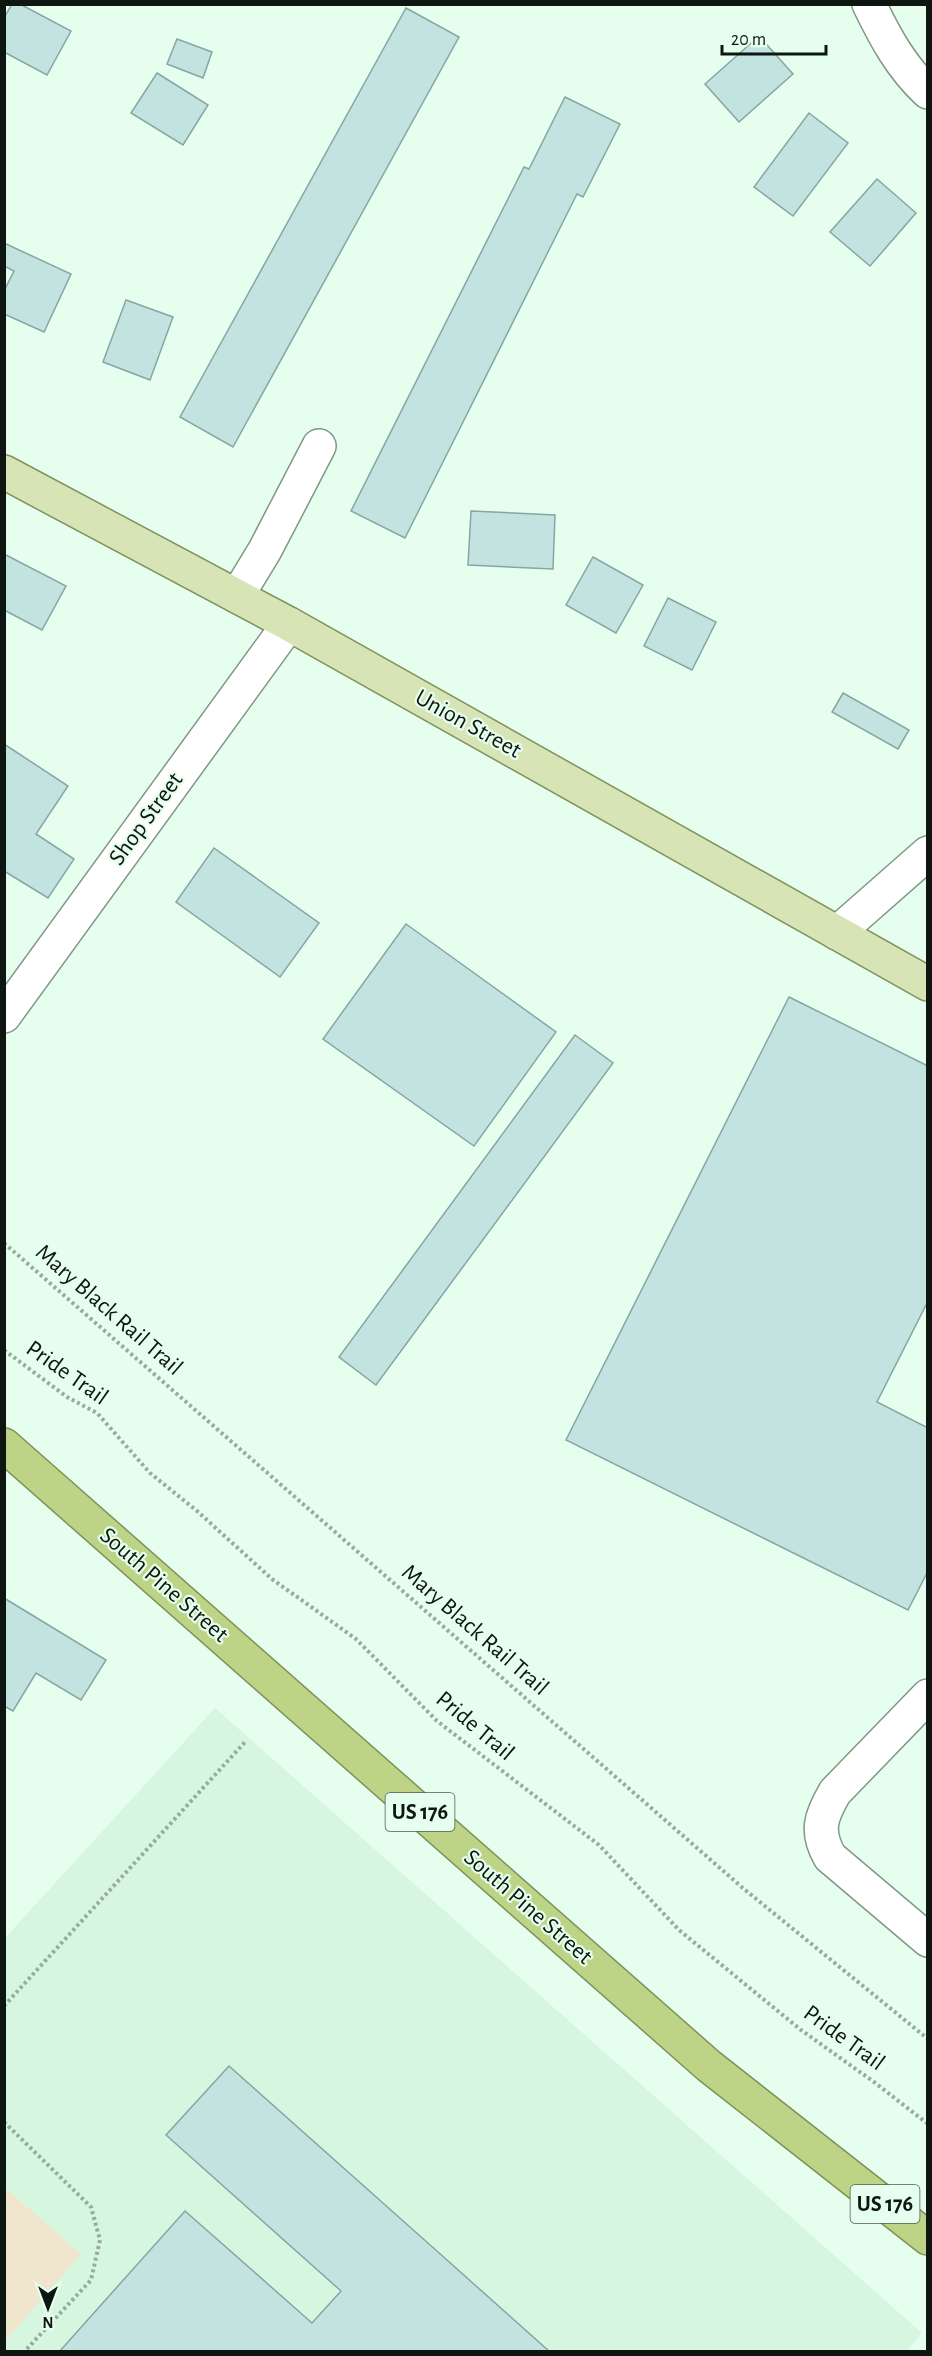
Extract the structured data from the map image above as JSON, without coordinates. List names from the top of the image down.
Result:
{
  "streets": {
    "highway": ["South Pine Street", "US 176"],
    "main road": ["Union Street"],
    "street": ["Shop Street"],
    "path": ["Mary Black Rail Trail", "Pride Trail"]
  },
  "crossings": [
    ["Union Street", "Shop Street"]
  ],
  "scale_bar": "20 m",
  "north": "bottom"
}
